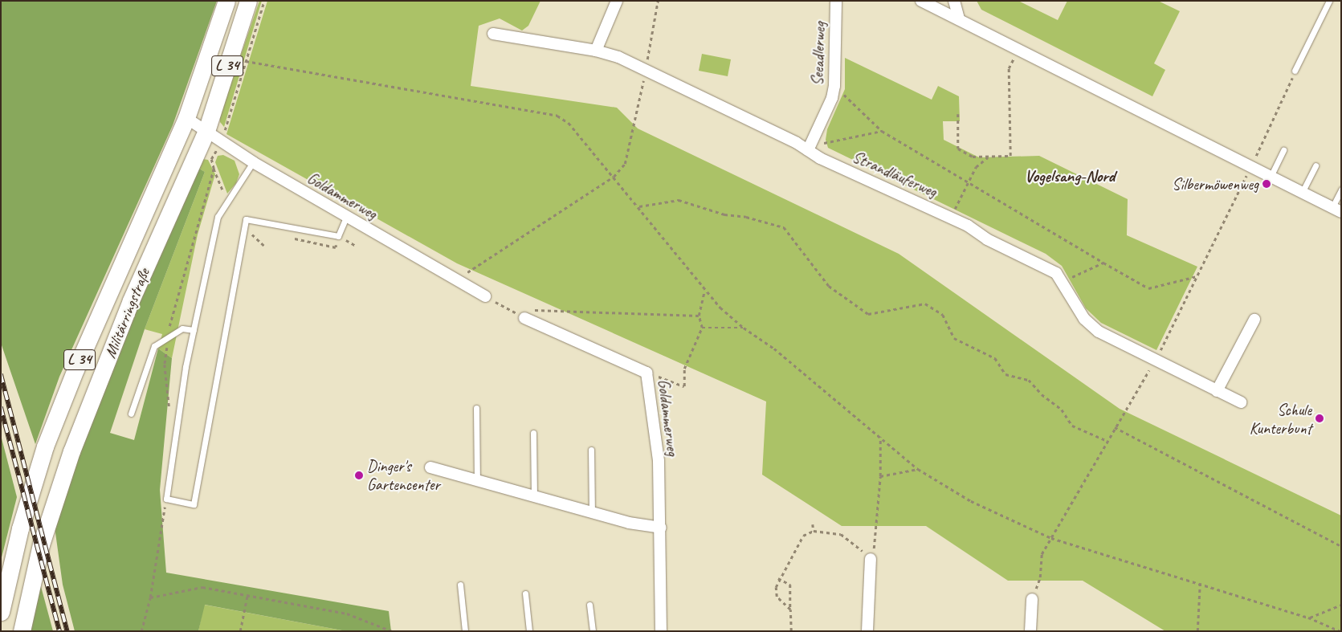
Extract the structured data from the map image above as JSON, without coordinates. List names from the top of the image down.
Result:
{
  "streets": {
    "main road": ["L 34", "Militärringstraße"],
    "street": ["Seeadlerweg", "Strandläuferweg", "Goldammerweg"]
  },
  "crossings": [
    ["Seeadlerweg", "Strandläuferweg"],
    ["Goldammerweg", "Militärringstraße"]
  ],
  "districts": ["Vogelsang-Nord"],
  "places": ["Silbermöwenweg", "Schule Kunterbunt", "Dinger's Gartencenter"]
}
